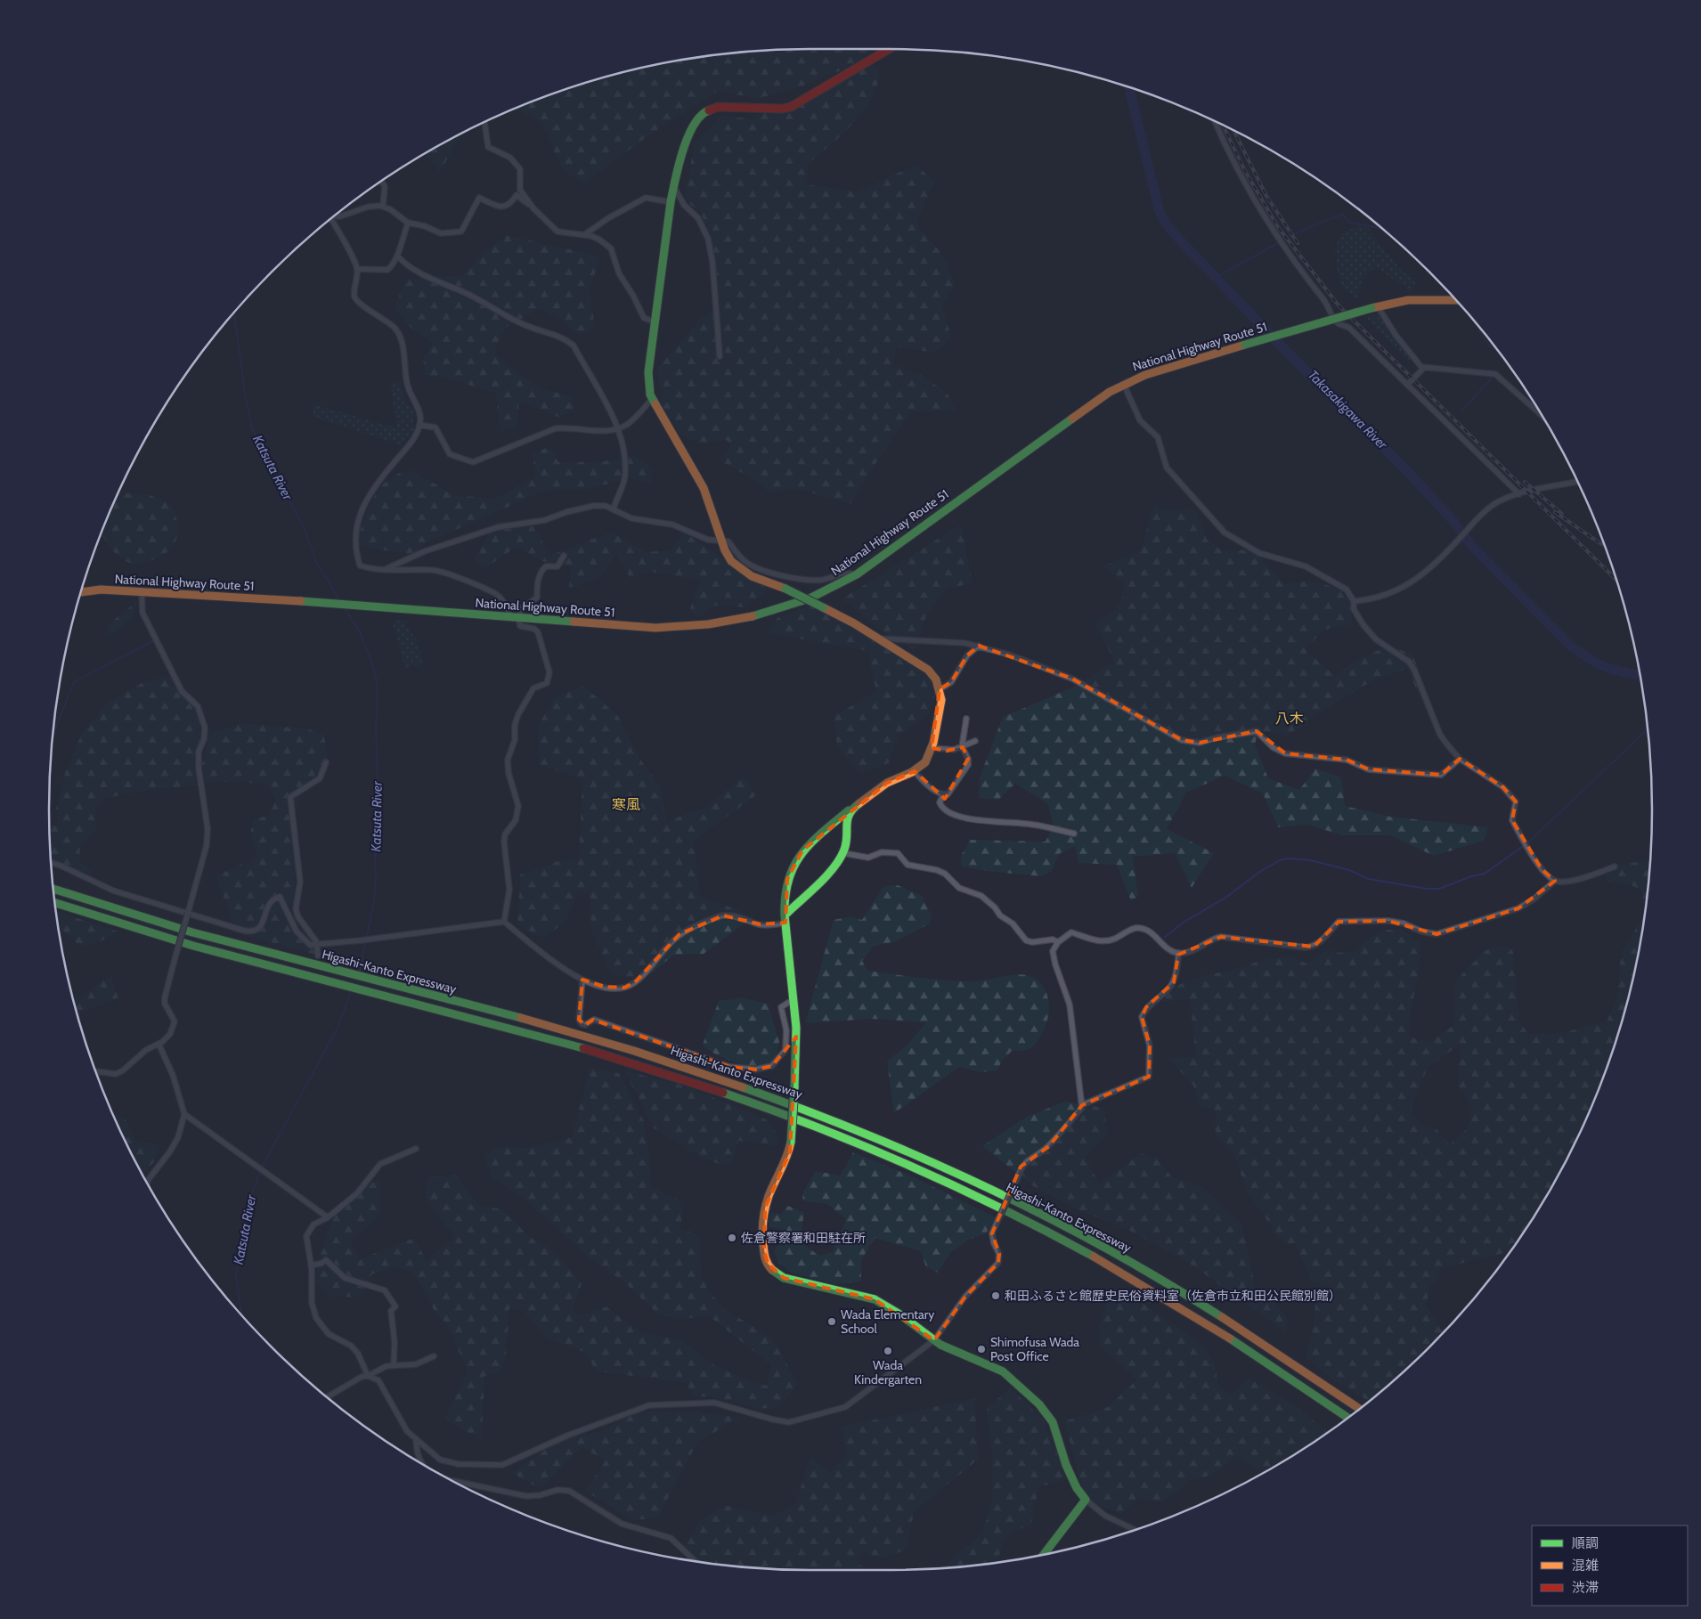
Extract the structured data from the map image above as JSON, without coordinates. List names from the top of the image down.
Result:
{
  "streets": {
    "main road": ["National Highway Route 51", "Higashi-Kanto Expressway"]
  },
  "districts": ["八木", "寒風"],
  "water": ["Takasakigawa River", "Katsuta River"],
  "places": [
    "佐倉警察署和田駐在所",
    "和田ふるさと館歴史民俗資料室（佐倉市立和田公民館別館）",
    "Wada Elementary School",
    "Shimofusa Wada Post Office",
    "Wada Kindergarten"
  ],
  "legend": ["順調", "混雑", "渋滞"]
}
